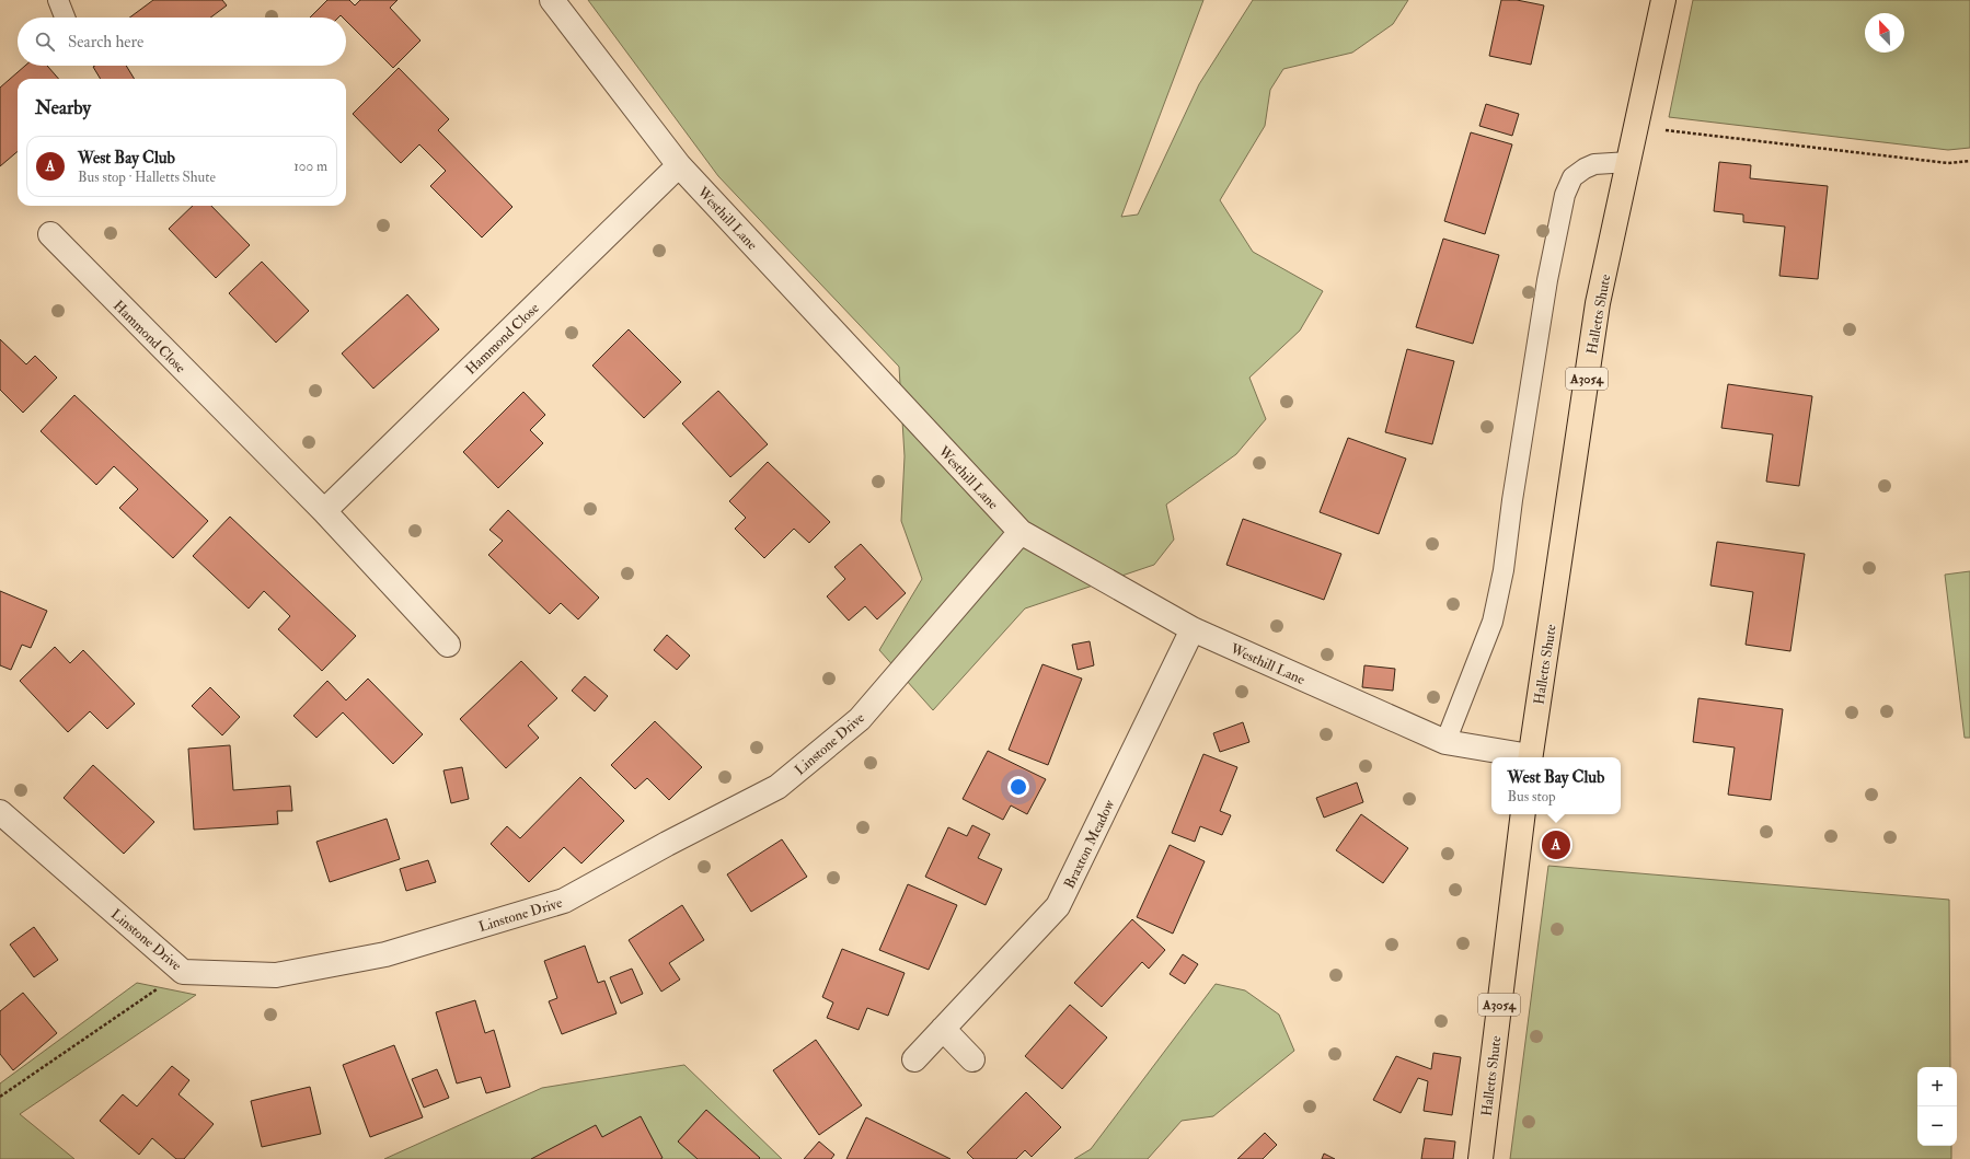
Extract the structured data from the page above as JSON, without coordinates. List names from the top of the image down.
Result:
{
  "streets": {
    "main road": ["Halletts Shute", "A3054"],
    "street": [
      "Westhill Lane",
      "Hammond Close",
      "Linstone Drive",
      "Braxton Meadow"
    ]
  },
  "crossings": [
    ["Westhill Lane", "Hammond Close"],
    ["Westhill Lane", "Linstone Drive"],
    ["Westhill Lane", "Braxton Meadow"]
  ],
  "north": "top left",
  "page": {
    "search": "Search here",
    "heading": "Nearby",
    "list": [
      {
        "mark": "A",
        "name": "West Bay Club",
        "note": "Bus stop · Halletts Shute",
        "value": "100 m"
      }
    ],
    "popup": ["West Bay Club", "Bus stop"],
    "pins": "A",
    "map_buttons": ["+", "−"]
  }
}
